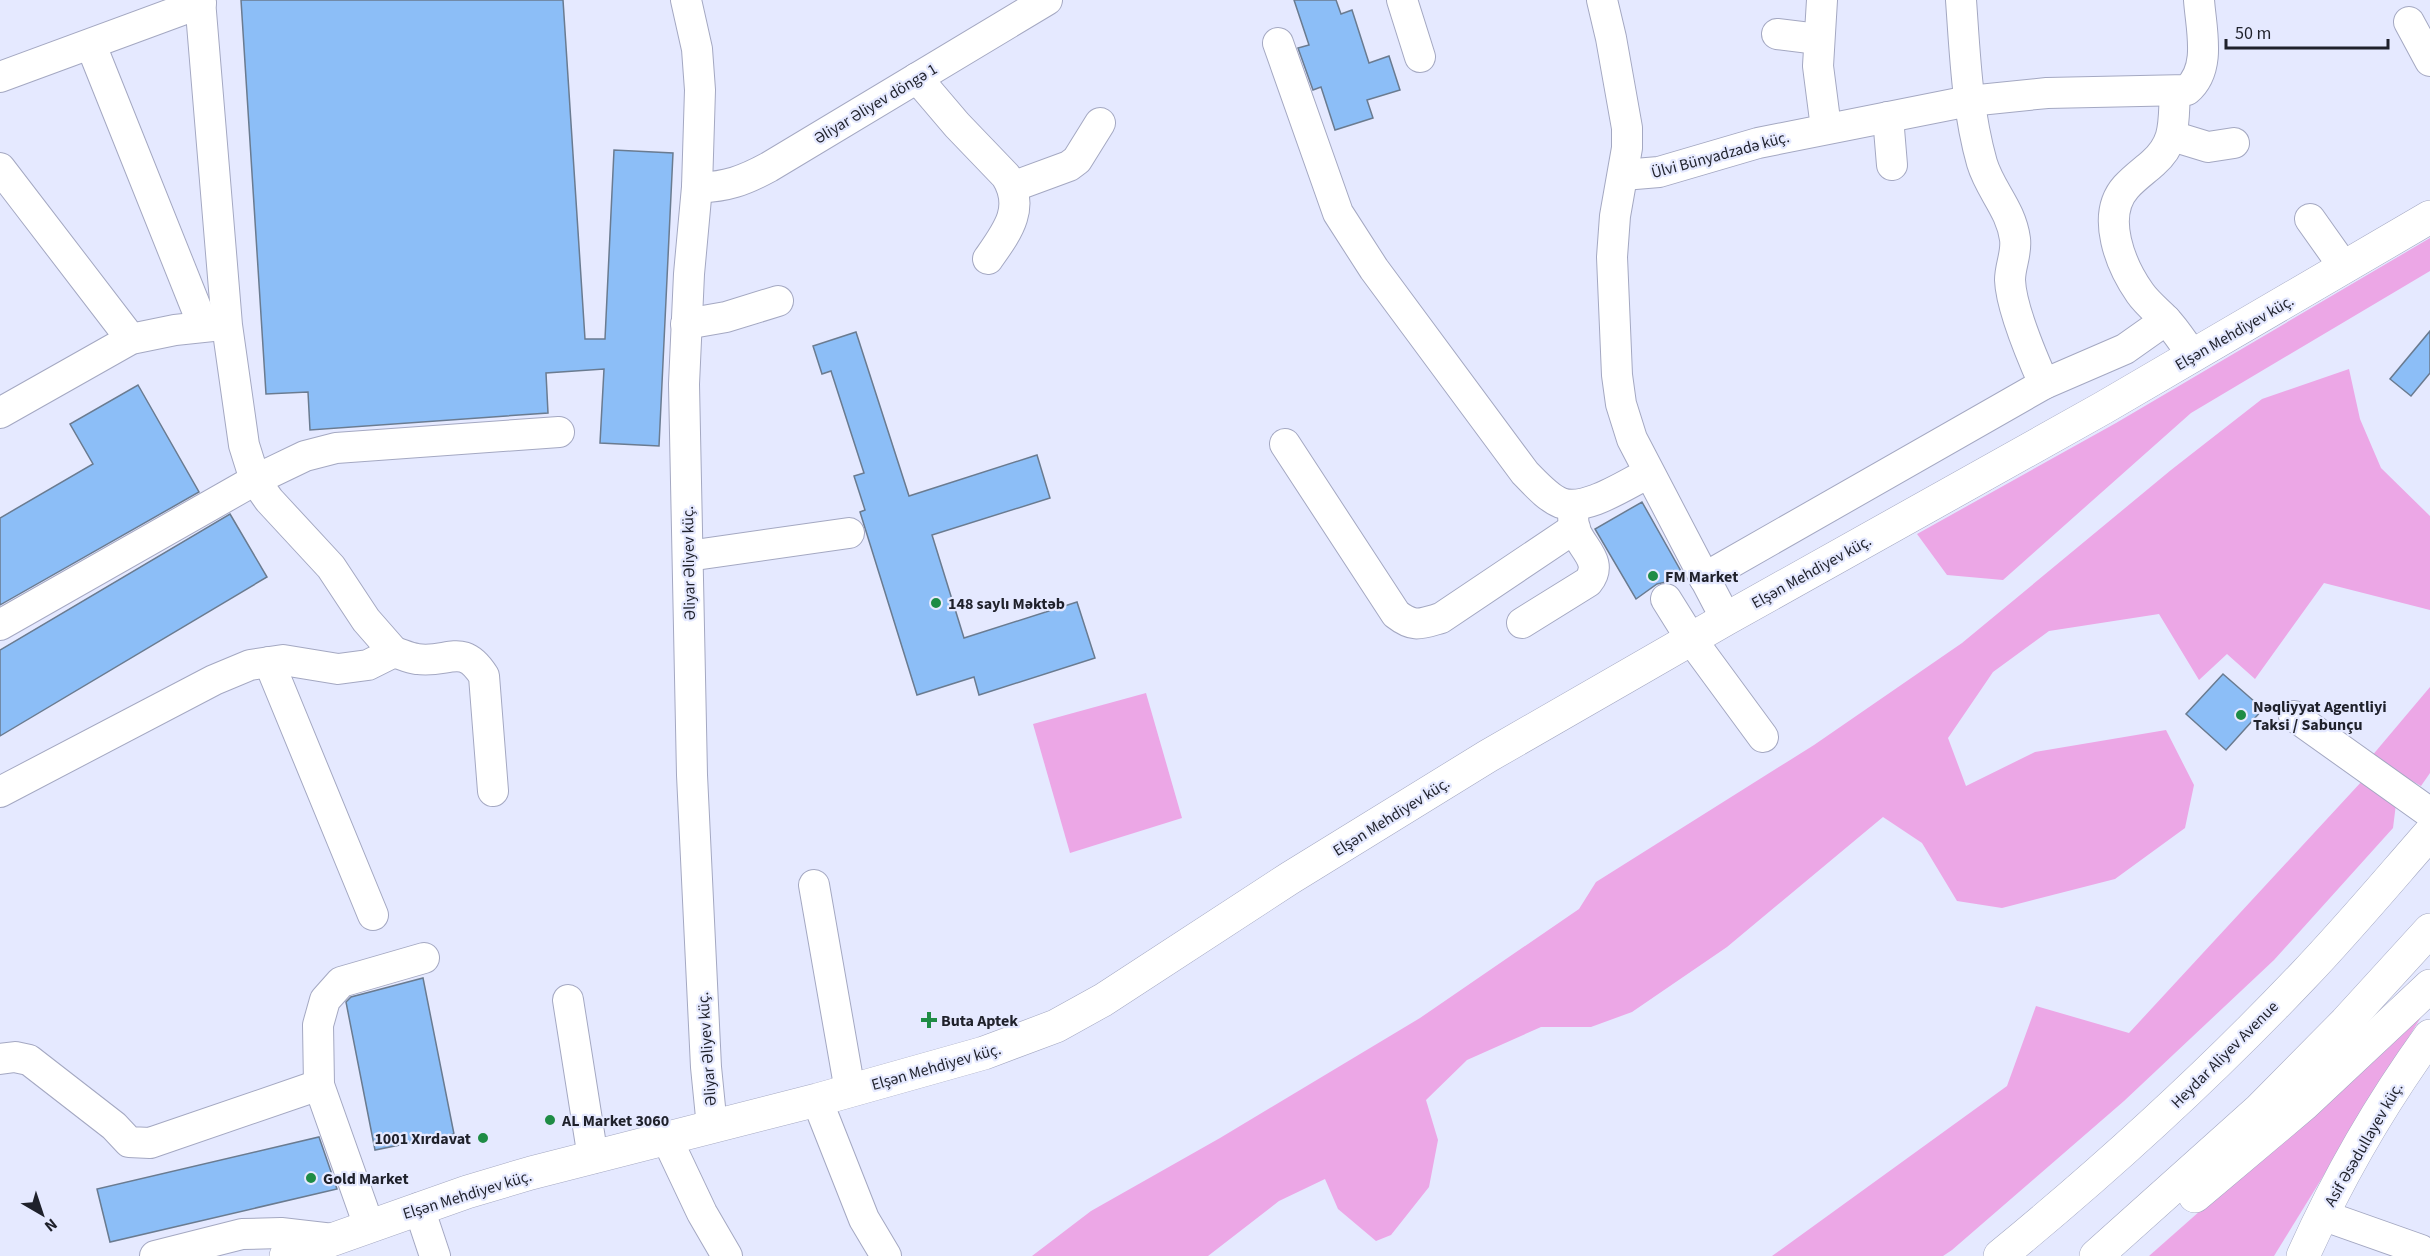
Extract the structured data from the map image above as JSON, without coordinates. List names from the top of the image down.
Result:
{
  "streets": {
    "main road": ["Elşən Mehdiyev küç.", "Heydar Aliyev Avenue", "Asif Əsədullayev küç."],
    "street": ["Əliyar Əliyev döngə 1", "Ülvi Bünyadzadə küç.", "Əliyar Əliyev küç."]
  },
  "crossings": [
    ["Əliyar Əliyev döngə 1", "Əliyar Əliyev küç."],
    ["Elşən Mehdiyev küç.", "Əliyar Əliyev küç."]
  ],
  "places": {
    "other": [
      "FM Market",
      "148 saylı Məktəb",
      "Nəqliyyat Agentliyi Taksi / Sabunçu",
      "AL Market 3060",
      "1001 Xırdavat",
      "Gold Market"
    ],
    "health": ["Buta Aptek"]
  },
  "scale_bar": "50 m",
  "north": "bottom right"
}
